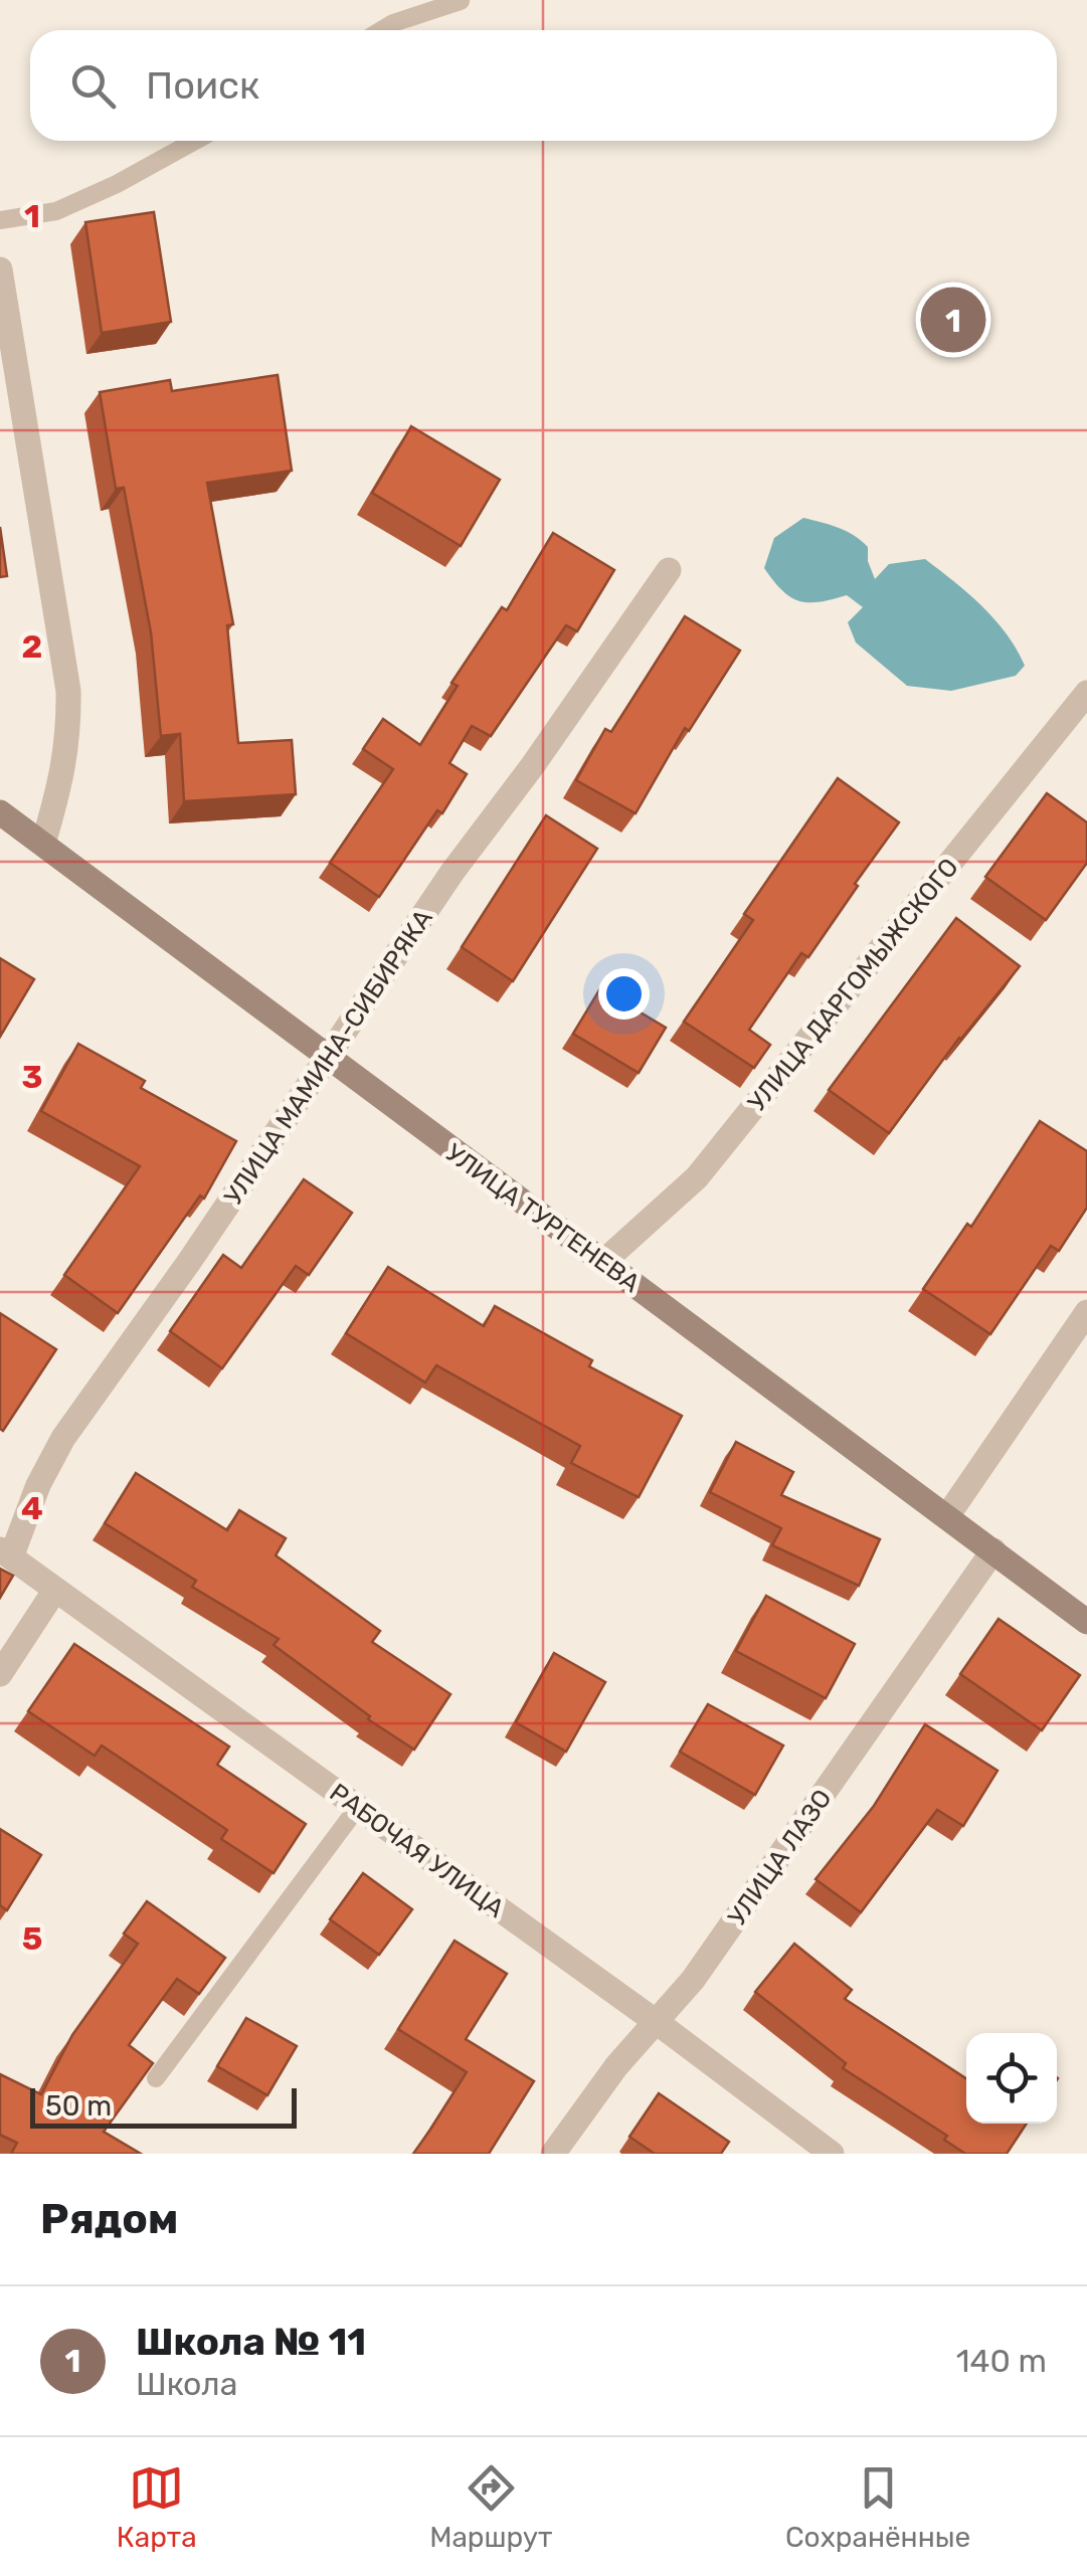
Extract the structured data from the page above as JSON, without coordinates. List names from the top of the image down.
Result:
{
  "streets": {
    "street": [
      "УЛИЦА ДАРГОМЫЖСКОГО",
      "УЛИЦА МАМИНА-СИБИРЯКА",
      "УЛИЦА ТУРГЕНЕВА",
      "РАБОЧАЯ УЛИЦА",
      "УЛИЦА ЛАЗО"
    ]
  },
  "crossings": [
    ["УЛИЦА ДАРГОМЫЖСКОГО", "УЛИЦА ТУРГЕНЕВА"],
    ["УЛИЦА МАМИНА-СИБИРЯКА", "УЛИЦА ТУРГЕНЕВА"],
    ["УЛИЦА МАМИНА-СИБИРЯКА", "РАБОЧАЯ УЛИЦА"],
    ["УЛИЦА ТУРГЕНЕВА", "УЛИЦА ЛАЗО"],
    ["РАБОЧАЯ УЛИЦА", "УЛИЦА ЛАЗО"]
  ],
  "scale_bar": "50 m",
  "page": {
    "search": "Поиск",
    "pins": "1",
    "scale": "50 m",
    "heading": "Рядом",
    "list": [
      {
        "mark": "1",
        "name": "Школа № 11",
        "note": "Школа",
        "value": "140 m"
      }
    ],
    "nav": ["Карта", "Маршрут", "Сохранённые"]
  },
  "grid": {
    "rows": [
      "1",
      "2",
      "3",
      "4",
      "5"
    ]
  }
}
